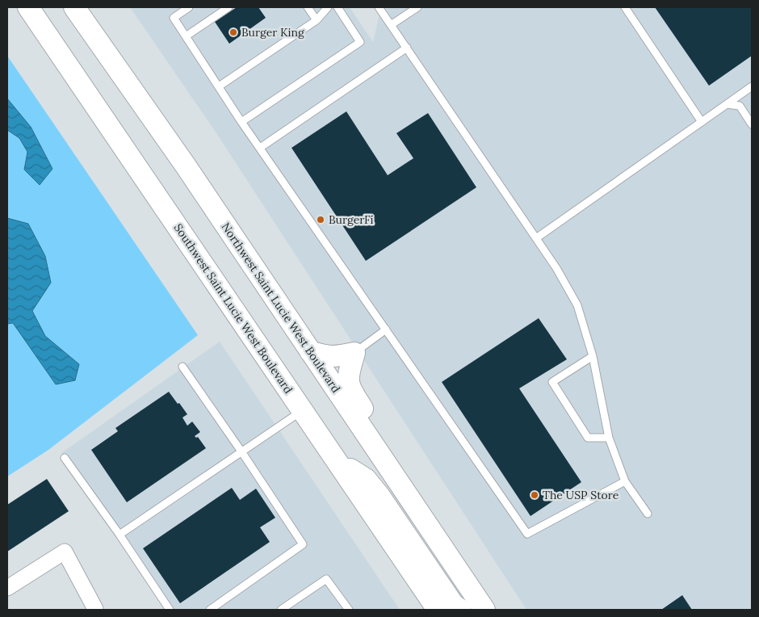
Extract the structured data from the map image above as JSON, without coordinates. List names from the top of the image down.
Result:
{
  "streets": {
    "main road": ["Northwest Saint Lucie West Boulevard", "Southwest Saint Lucie West Boulevard"]
  },
  "places": ["Burger King", "BurgerFi", "The USP Store"]
}
